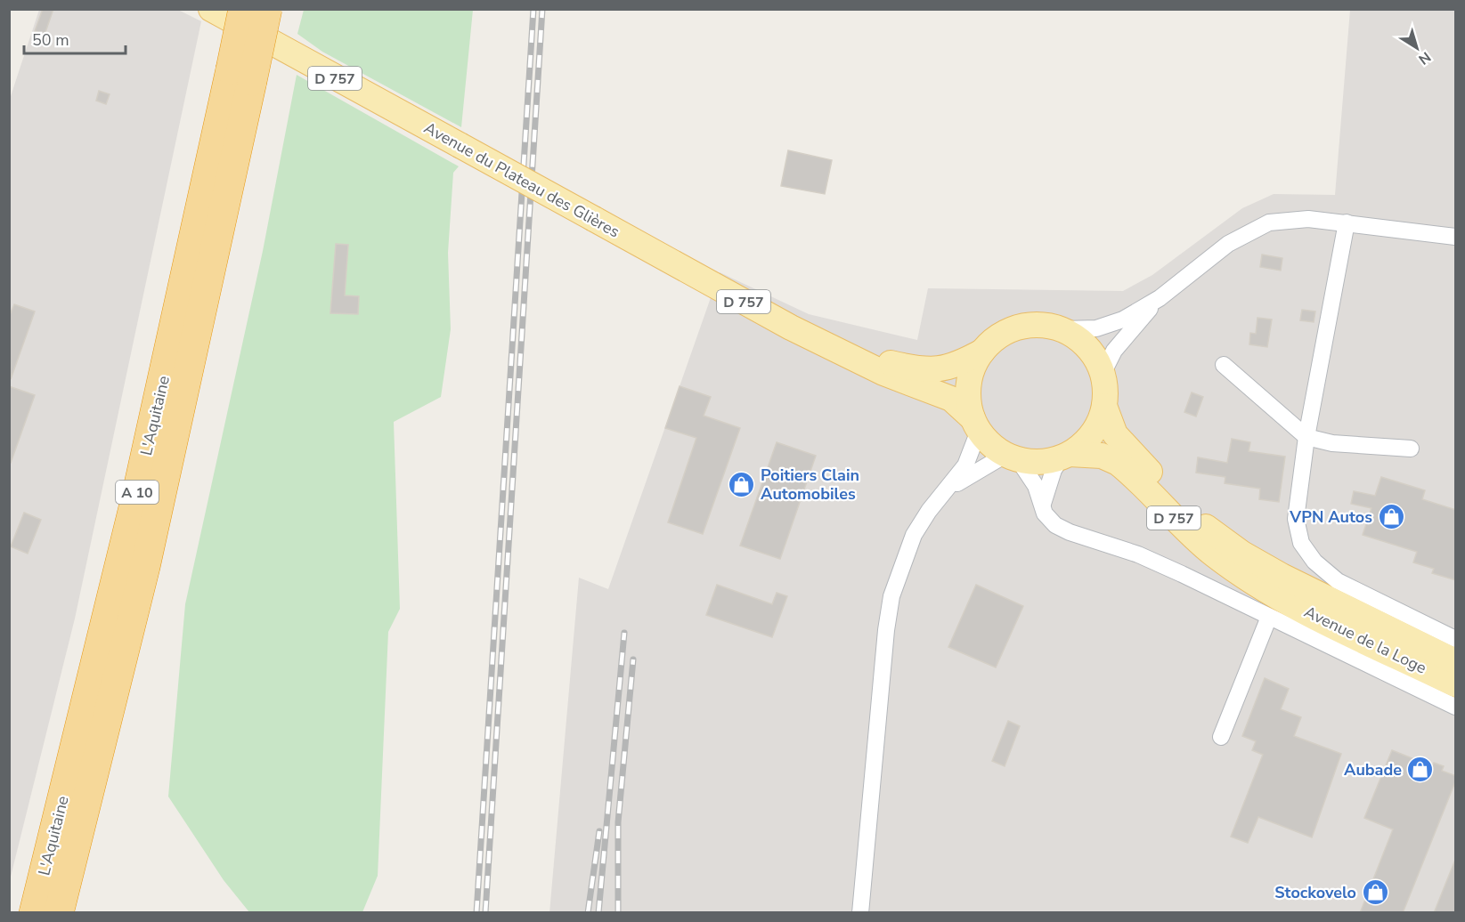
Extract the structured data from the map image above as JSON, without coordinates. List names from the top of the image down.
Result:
{
  "streets": {
    "highway": ["L'Aquitaine", "A 10"],
    "main road": ["D 757", "Avenue du Plateau des Glières", "Avenue de la Loge"]
  },
  "crossings": [
    ["D 757", "Avenue du Plateau des Glières"],
    ["D 757", "Avenue de la Loge"]
  ],
  "places": {
    "shop": [
      "Poitiers Clain Automobiles",
      "VPN Autos",
      "Aubade",
      "Stockovelo"
    ]
  },
  "scale_bar": "50 m",
  "north": "bottom right"
}
